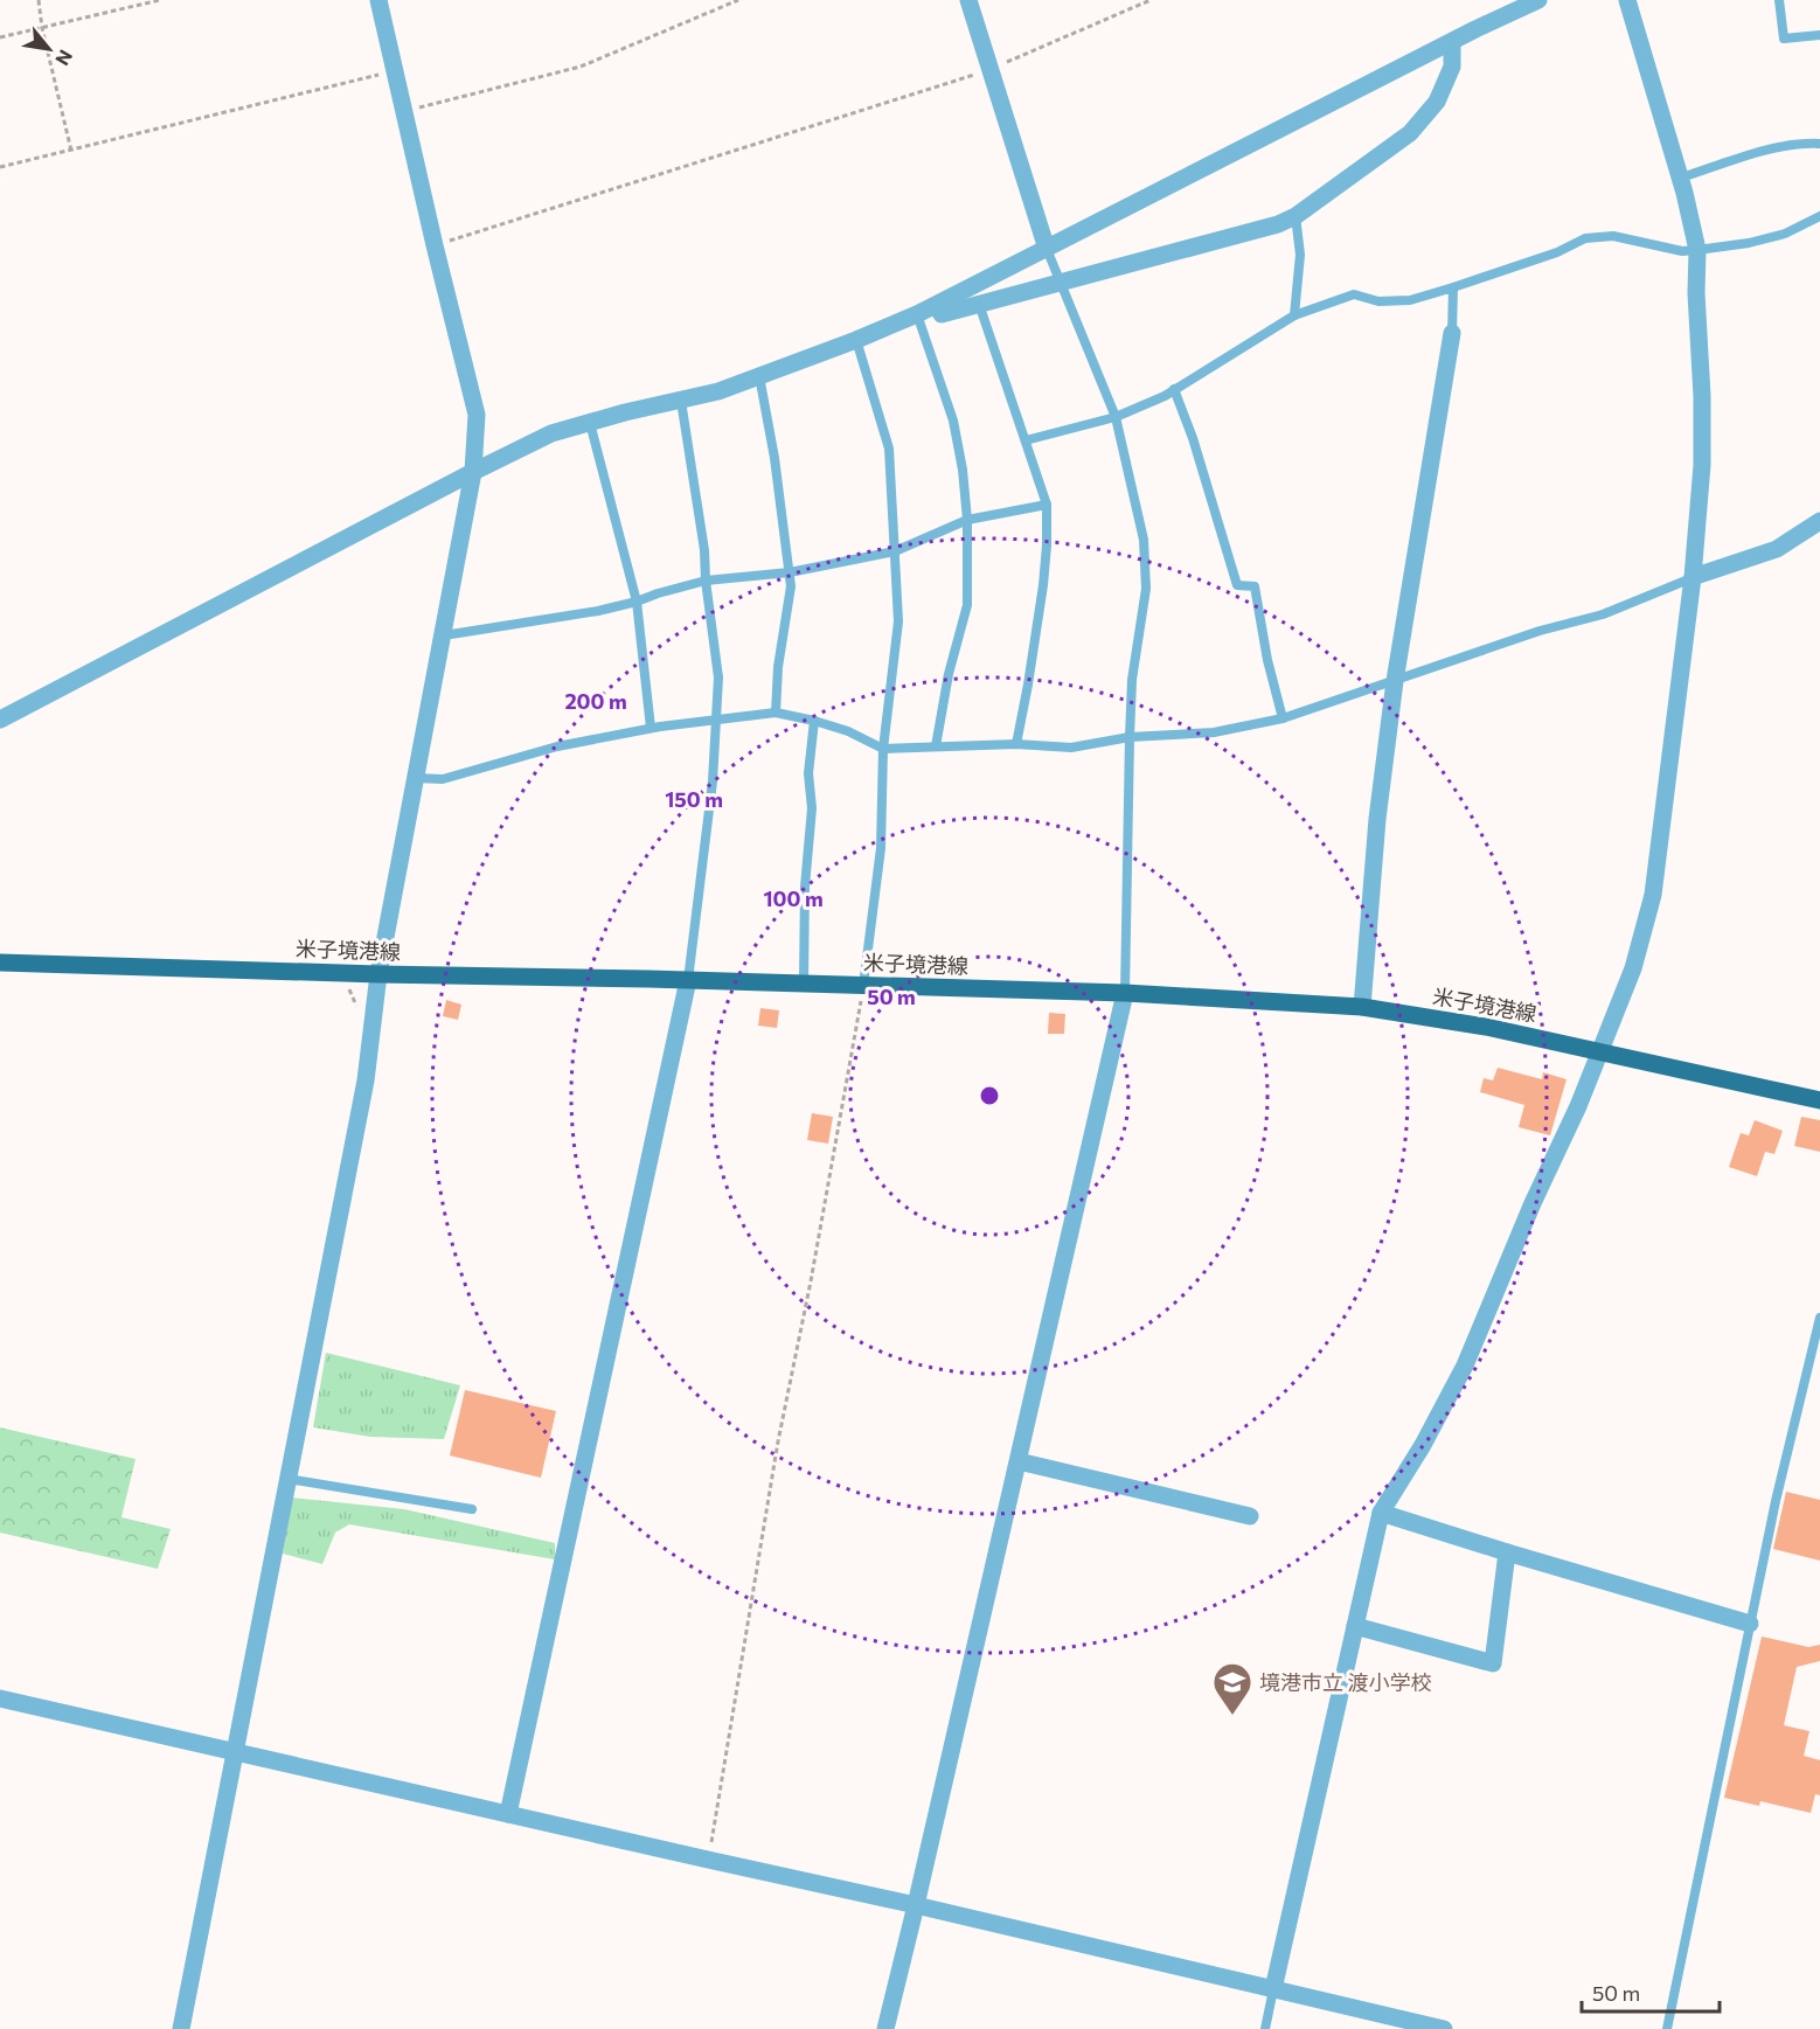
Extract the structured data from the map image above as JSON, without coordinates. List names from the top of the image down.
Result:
{
  "streets": {
    "main road": ["米子境港線"]
  },
  "places": {
    "school or university": ["境港市立 渡小学校"]
  },
  "scale_bar": "50 m",
  "north": "bottom right",
  "rings": [
    "200 m",
    "150 m",
    "100 m",
    "50 m"
  ]
}
